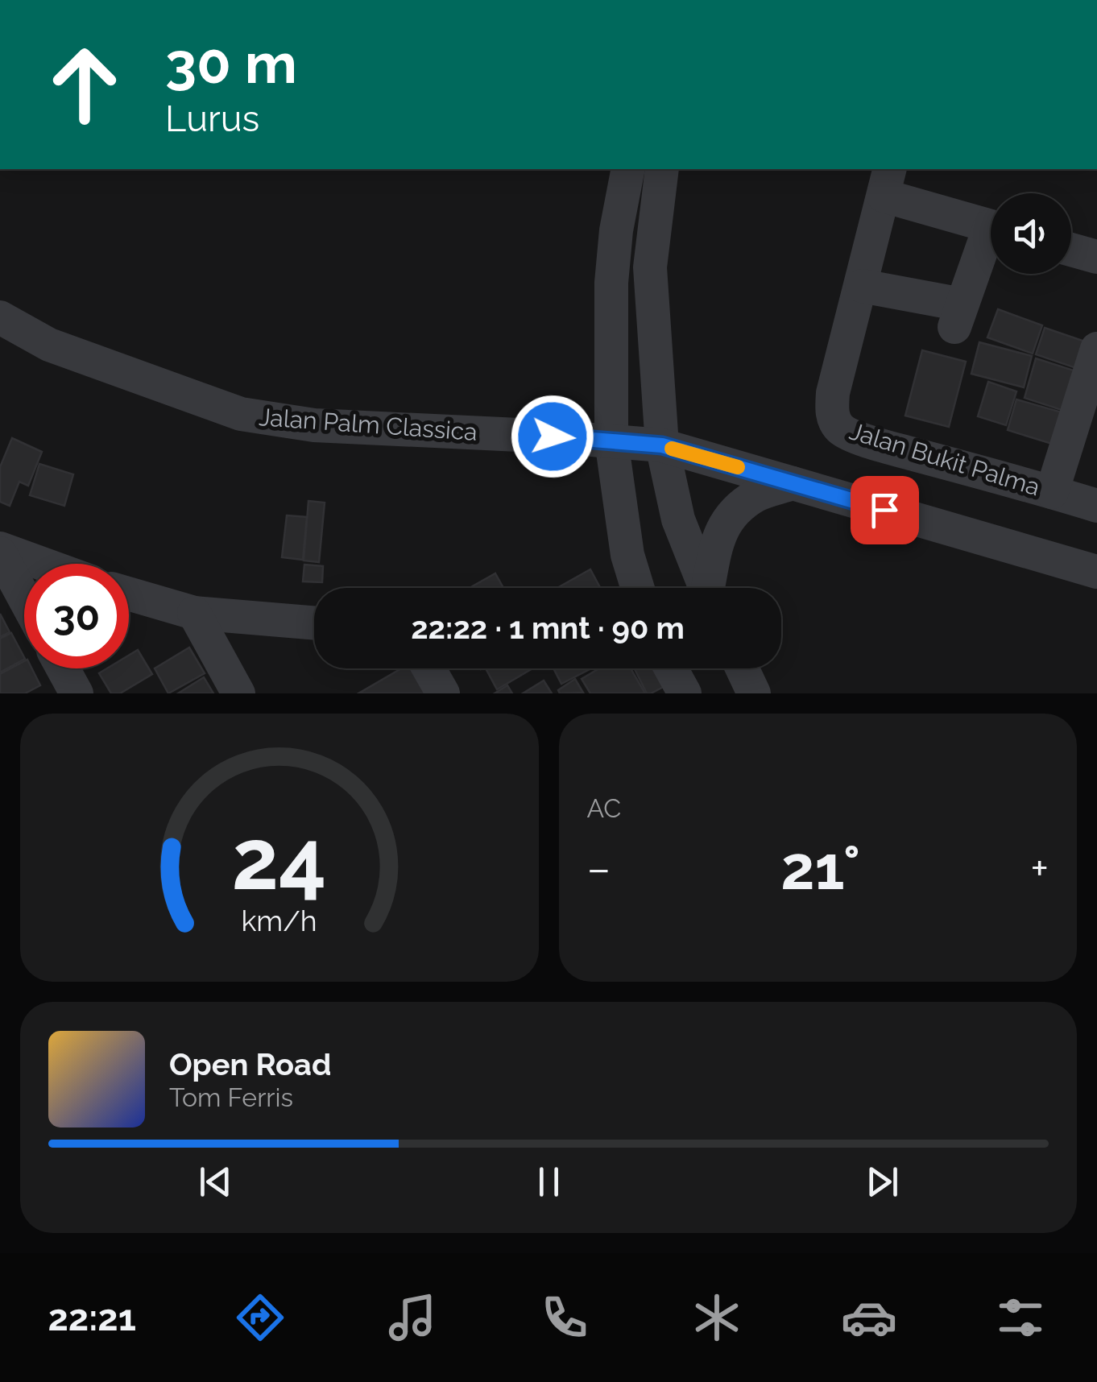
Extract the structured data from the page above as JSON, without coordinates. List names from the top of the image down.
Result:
{
  "streets": {
    "street": ["Jalan Palm Classica", "Jalan Bukit Palma"]
  },
  "page": {
    "turn": ["30 m", "Lurus"],
    "limit": "30",
    "trip": "22:22 · 1 mnt · 90 m",
    "tile": "AC",
    "heat": ["−", "21°", "+"],
    "song": ["Open Road", "Tom Ferris"],
    "tabs": "22:21",
    "gauge": ["24", "km/h"]
  }
}
